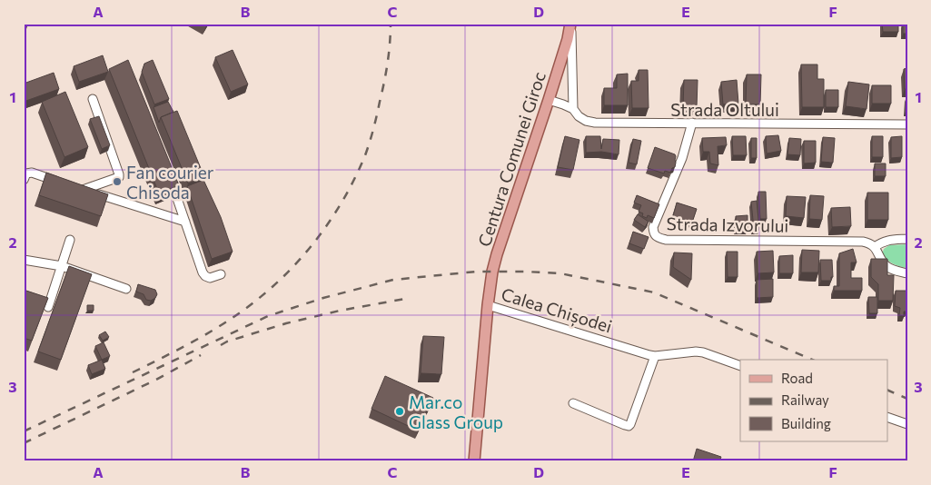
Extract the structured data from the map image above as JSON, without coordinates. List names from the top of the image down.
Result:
{
  "streets": {
    "main road": ["Centura Comunei Giroc", "Calea Chișodei"],
    "street": ["Strada Oltului", "Strada Izvorului"]
  },
  "crossings": [
    ["Strada Oltului", "Centura Comunei Giroc"],
    ["Strada Oltului", "Strada Izvorului"],
    ["Centura Comunei Giroc", "Calea Chișodei"]
  ],
  "places": ["Fan courier Chisoda", "Mar.co Glass Group"],
  "legend": ["Road", "Railway", "Building"],
  "grid": {
    "columns": [
      "A",
      "B",
      "C",
      "D",
      "E",
      "F"
    ],
    "rows": ["1", "2", "3"]
  }
}
